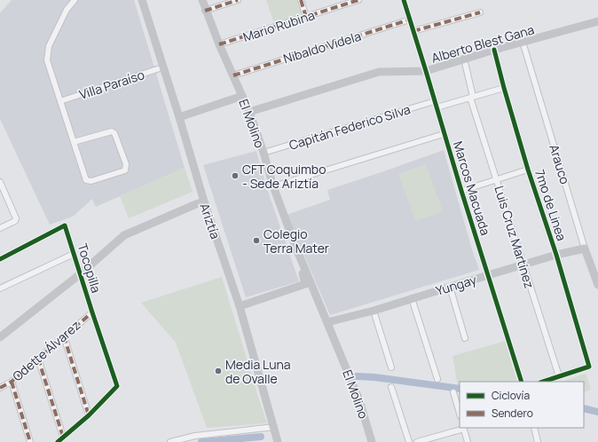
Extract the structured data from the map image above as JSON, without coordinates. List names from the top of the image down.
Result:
{
  "streets": {
    "street": [
      "Mario Rubina",
      "Alberto Blest Gana",
      "Nibaldo Videla",
      "Villa Paraíso",
      "El Molino",
      "Capitán Federico Silva",
      "Arauco",
      "Marcos Macuada",
      "7mo de Linea",
      "Ariztía",
      "Luis Cruz Martínez",
      "Tocopilla",
      "Yungay",
      "Odette Álvarez"
    ]
  },
  "crossings": [
    ["Mario Rubina", "El Molino"],
    ["Alberto Blest Gana", "El Molino"],
    ["Alberto Blest Gana", "Arauco"],
    ["Alberto Blest Gana", "Marcos Macuada"],
    ["Alberto Blest Gana", "7mo de Linea"],
    ["Alberto Blest Gana", "Luis Cruz Martínez"],
    ["Nibaldo Videla", "El Molino"],
    ["Nibaldo Videla", "Marcos Macuada"],
    ["Villa Paraíso", "Ariztía"],
    ["El Molino", "Capitán Federico Silva"],
    ["El Molino", "Ariztía"],
    ["El Molino", "Yungay"],
    ["Capitán Federico Silva", "Marcos Macuada"],
    ["Capitán Federico Silva", "7mo de Linea"],
    ["Capitán Federico Silva", "Luis Cruz Martínez"],
    ["Arauco", "Yungay"],
    ["Marcos Macuada", "Yungay"],
    ["7mo de Linea", "Luis Cruz Martínez"],
    ["7mo de Linea", "Yungay"],
    ["Luis Cruz Martínez", "Yungay"],
    ["Tocopilla", "Odette Álvarez"]
  ],
  "places": ["CFT Coquimbo - Sede Ariztía", "Colegio Terra Mater", "Media Luna de Ovalle"],
  "legend": ["Ciclovía", "Sendero"]
}
